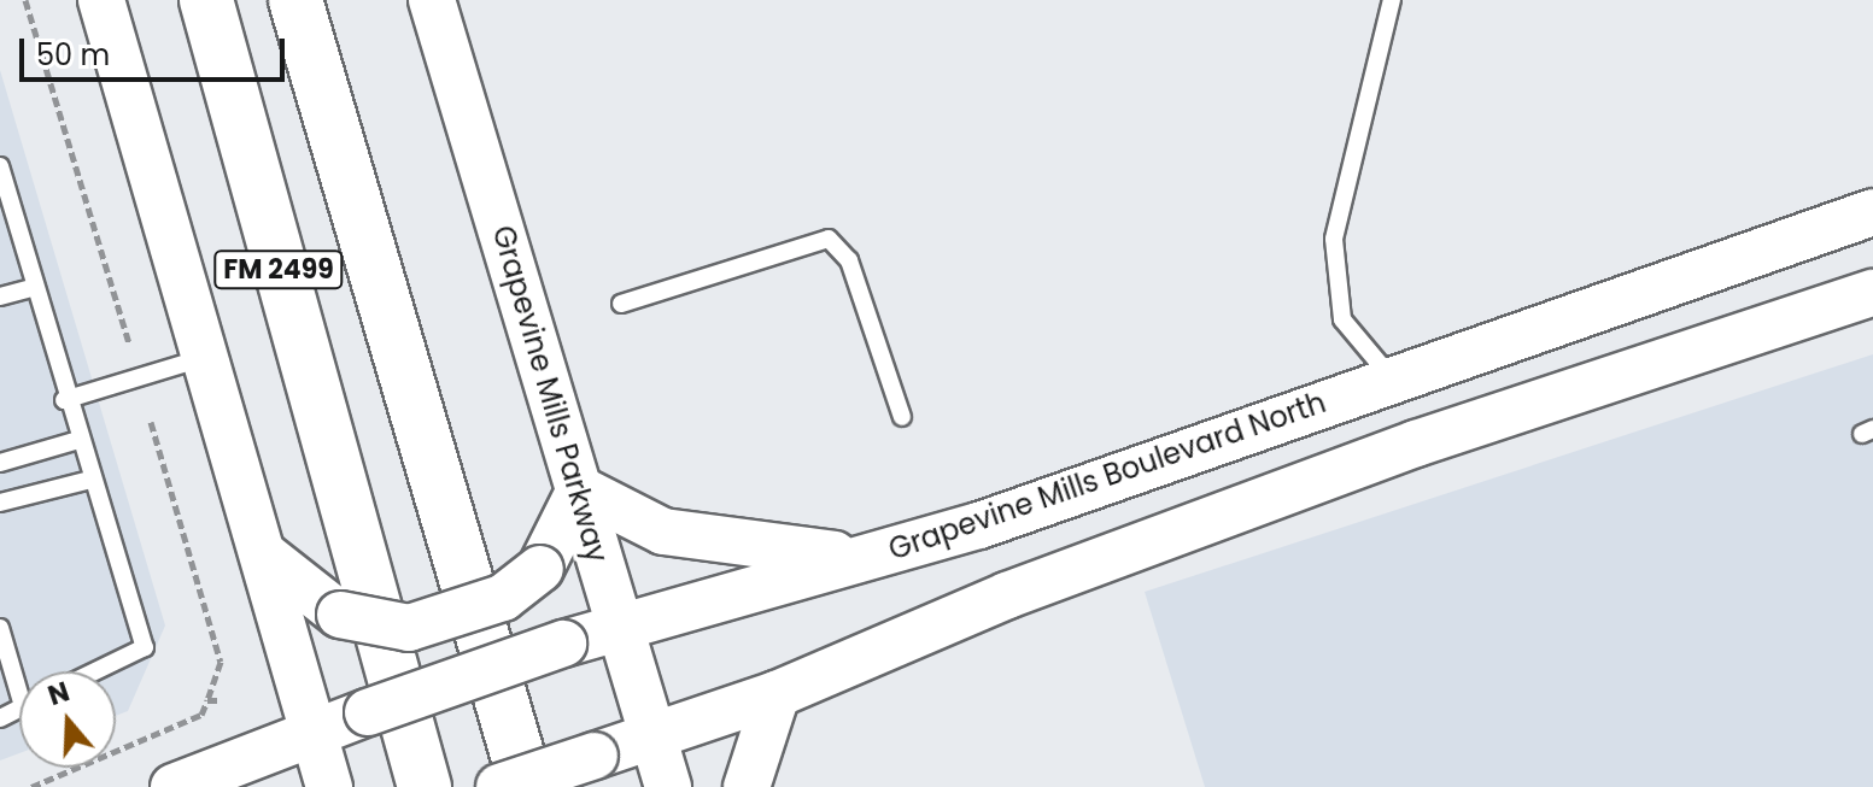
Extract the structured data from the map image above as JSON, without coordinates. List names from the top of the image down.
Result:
{
  "streets": {
    "highway": ["FM 2499"],
    "main road": ["Grapevine Mills Parkway", "Grapevine Mills Boulevard North"]
  },
  "crossings": [
    ["Grapevine Mills Parkway", "Grapevine Mills Boulevard North"]
  ],
  "scale_bar": "50 m",
  "north": "top"
}
